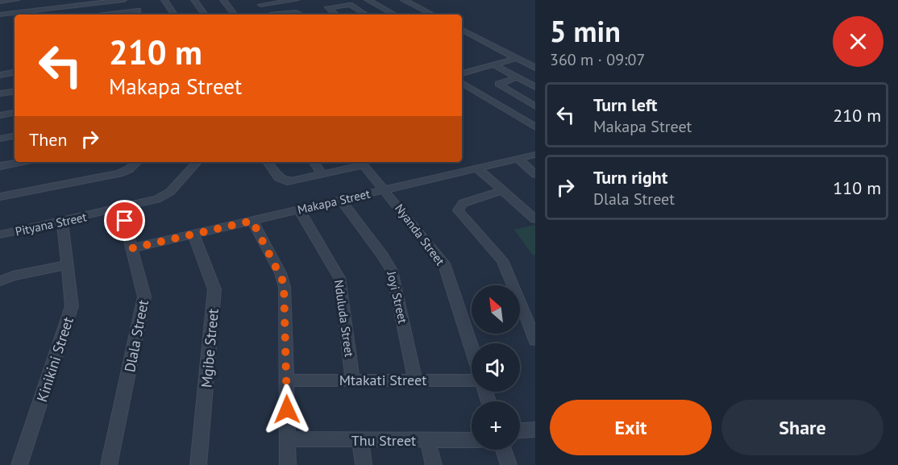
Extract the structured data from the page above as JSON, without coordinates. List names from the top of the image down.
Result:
{
  "streets": {
    "street": [
      "Makapa Street",
      "Pityana Street",
      "Nyanda Street",
      "Joyi Street",
      "Nduluda Street",
      "Dlala Street",
      "Mgibe Street",
      "Kinikini Street",
      "Mtakati Street",
      "Thu Street"
    ]
  },
  "crossings": [
    ["Makapa Street", "Nyanda Street"],
    ["Makapa Street", "Joyi Street"],
    ["Makapa Street", "Nduluda Street"],
    ["Makapa Street", "Dlala Street"],
    ["Makapa Street", "Mgibe Street"],
    ["Pityana Street", "Dlala Street"],
    ["Pityana Street", "Kinikini Street"],
    ["Joyi Street", "Mtakati Street"],
    ["Nduluda Street", "Mtakati Street"]
  ],
  "north": "top left",
  "page": {
    "heading": ["5 min", "360 m · 09:07"],
    "turn": ["210 m", "Makapa Street"],
    "list": [
      {
        "name": "Turn left",
        "note": "Makapa Street",
        "value": "210 m"
      },
      {
        "name": "Turn right",
        "note": "Dlala Street",
        "value": "110 m"
      }
    ],
    "then": "Then",
    "map_buttons": "+",
    "buttons": ["Exit", "Share"]
  }
}
